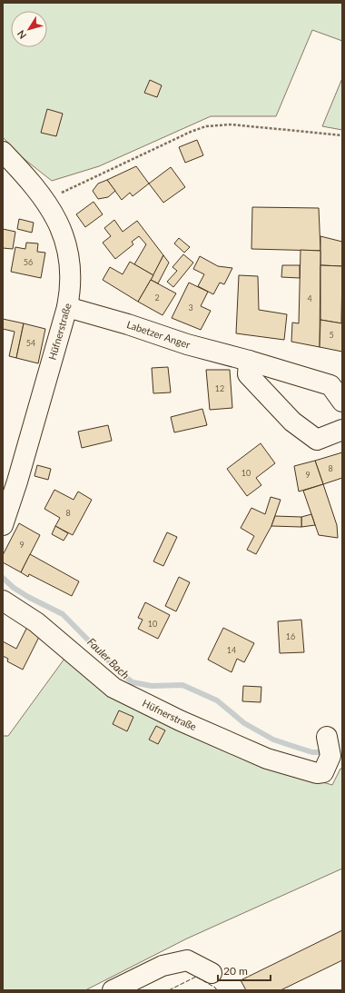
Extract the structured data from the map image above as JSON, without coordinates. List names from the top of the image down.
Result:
{
  "streets": {
    "street": ["Hüfnerstraße", "Labetzer Anger"]
  },
  "crossings": [
    ["Hüfnerstraße", "Labetzer Anger"]
  ],
  "water": ["Fauler Bach"],
  "house_numbers": [
    "56",
    "2",
    "4",
    "3",
    "5",
    "54",
    "12",
    "8",
    "10",
    "9",
    "8",
    "9",
    "10",
    "16",
    "14"
  ],
  "scale_bar": "20 m",
  "north": "bottom left"
}
